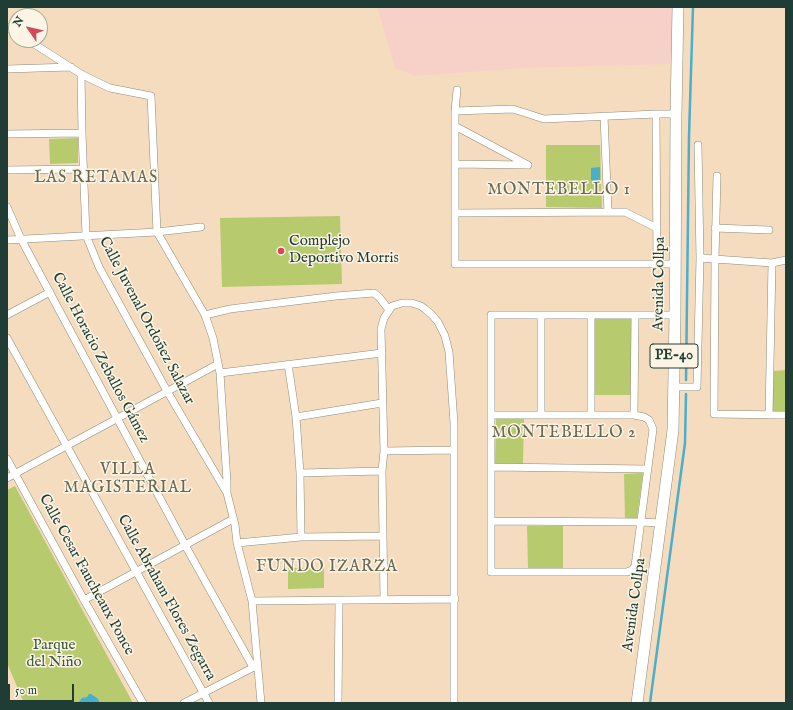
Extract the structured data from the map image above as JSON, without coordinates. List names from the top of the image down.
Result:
{
  "streets": {
    "main road": ["Avenida Collpa", "PE-40"],
    "street": [
      "Calle Juvenal Ordoñez Salazar",
      "Calle Horacio Zeballos Gámez",
      "Calle Cesar Faucheaux Ponce",
      "Calle Abraham Flores Zegarra"
    ]
  },
  "crossings": [
    ["Calle Juvenal Ordoñez Salazar", "Calle Horacio Zeballos Gámez"]
  ],
  "districts": [
    "LAS RETAMAS",
    "MONTEBELLO 1",
    "MONTEBELLO 2",
    "VILLA MAGISTERIAL",
    "FUNDO IZARZA"
  ],
  "parks": ["Parque del Niño"],
  "places": ["Complejo Deportivo Morris"],
  "scale_bar": "50 m",
  "north": "top left"
}
